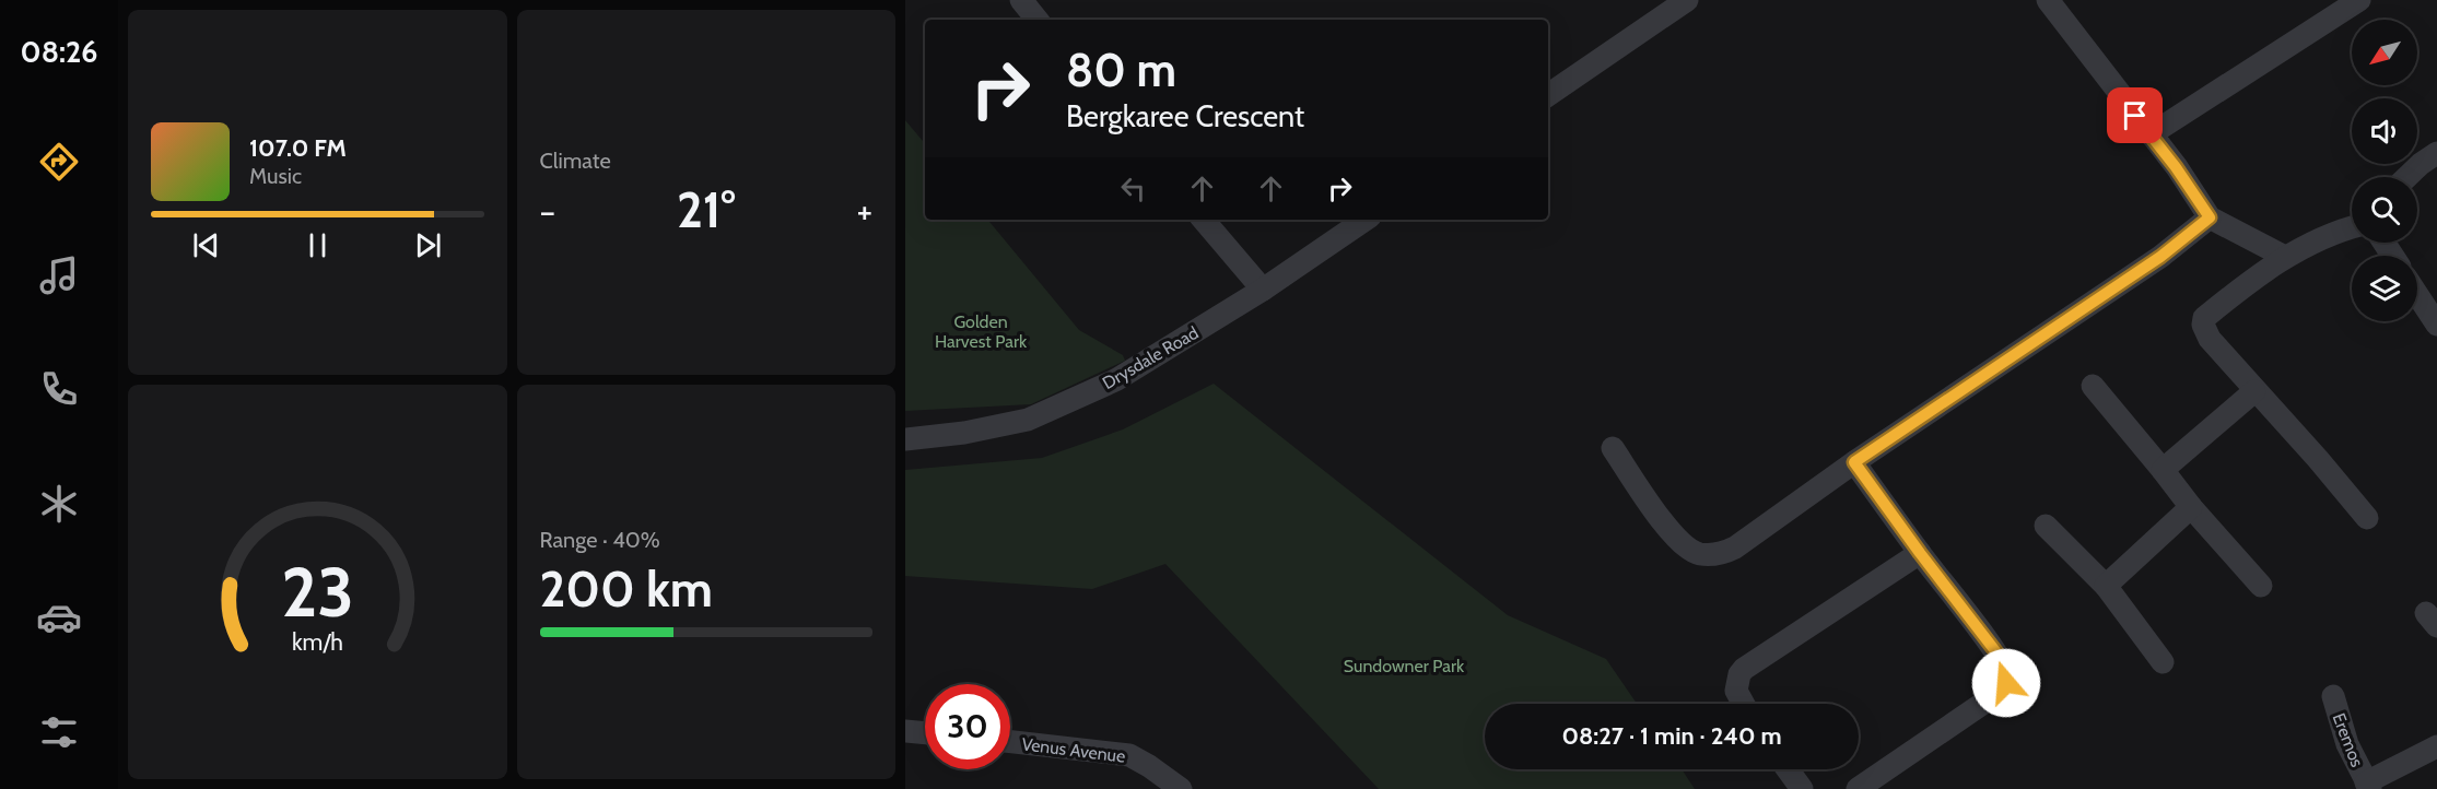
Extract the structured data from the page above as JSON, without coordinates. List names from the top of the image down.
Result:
{
  "streets": {
    "street": ["Drysdale Road", "Eremos", "Venus Avenue"]
  },
  "parks": ["Golden Harvest Park", "Sundowner Park"],
  "north": "bottom left",
  "page": {
    "tabs": "08:26",
    "tile": [
      "Climate",
      ["Range · 40%", "200 km"]
    ],
    "turn": ["80 m", "Bergkaree Crescent"],
    "song": ["107.0 FM", "Music"],
    "heat": ["−", "21°", "+"],
    "limit": "30",
    "trip": "08:27 · 1 min · 240 m",
    "gauge": ["23", "km/h"]
  }
}
